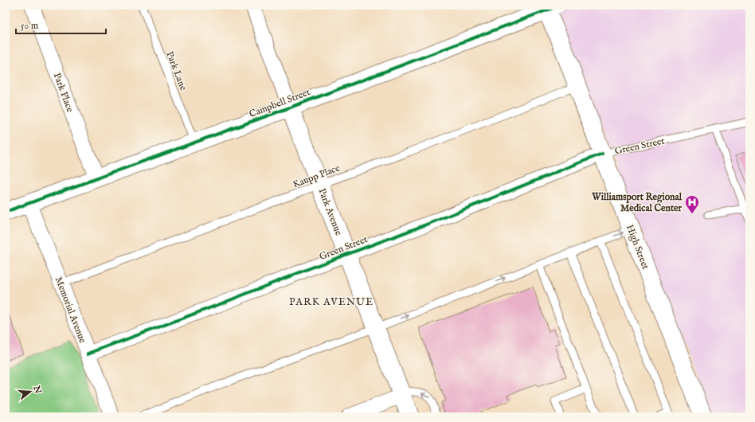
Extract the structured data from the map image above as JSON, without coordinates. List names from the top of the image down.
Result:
{
  "streets": {
    "street": [
      "Park Place",
      "Campbell Street",
      "Green Street",
      "Park Avenue",
      "High Street",
      "Memorial Avenue"
    ],
    "lane": ["Park Lane", "Kaupp Place"]
  },
  "crossings": [
    ["Park Lane", "Campbell Street"],
    ["Park Place", "Campbell Street"],
    ["Campbell Street", "Park Avenue"],
    ["Campbell Street", "High Street"],
    ["Campbell Street", "Memorial Avenue"],
    ["Green Street", "Park Avenue"],
    ["Green Street", "High Street"],
    ["Green Street", "Memorial Avenue"],
    ["Kaupp Place", "Park Avenue"],
    ["Kaupp Place", "High Street"],
    ["Kaupp Place", "Memorial Avenue"]
  ],
  "districts": ["PARK AVENUE"],
  "places": {
    "hospital": ["Williamsport Regional Medical Center"]
  },
  "scale_bar": "50 m",
  "north": "right"
}
